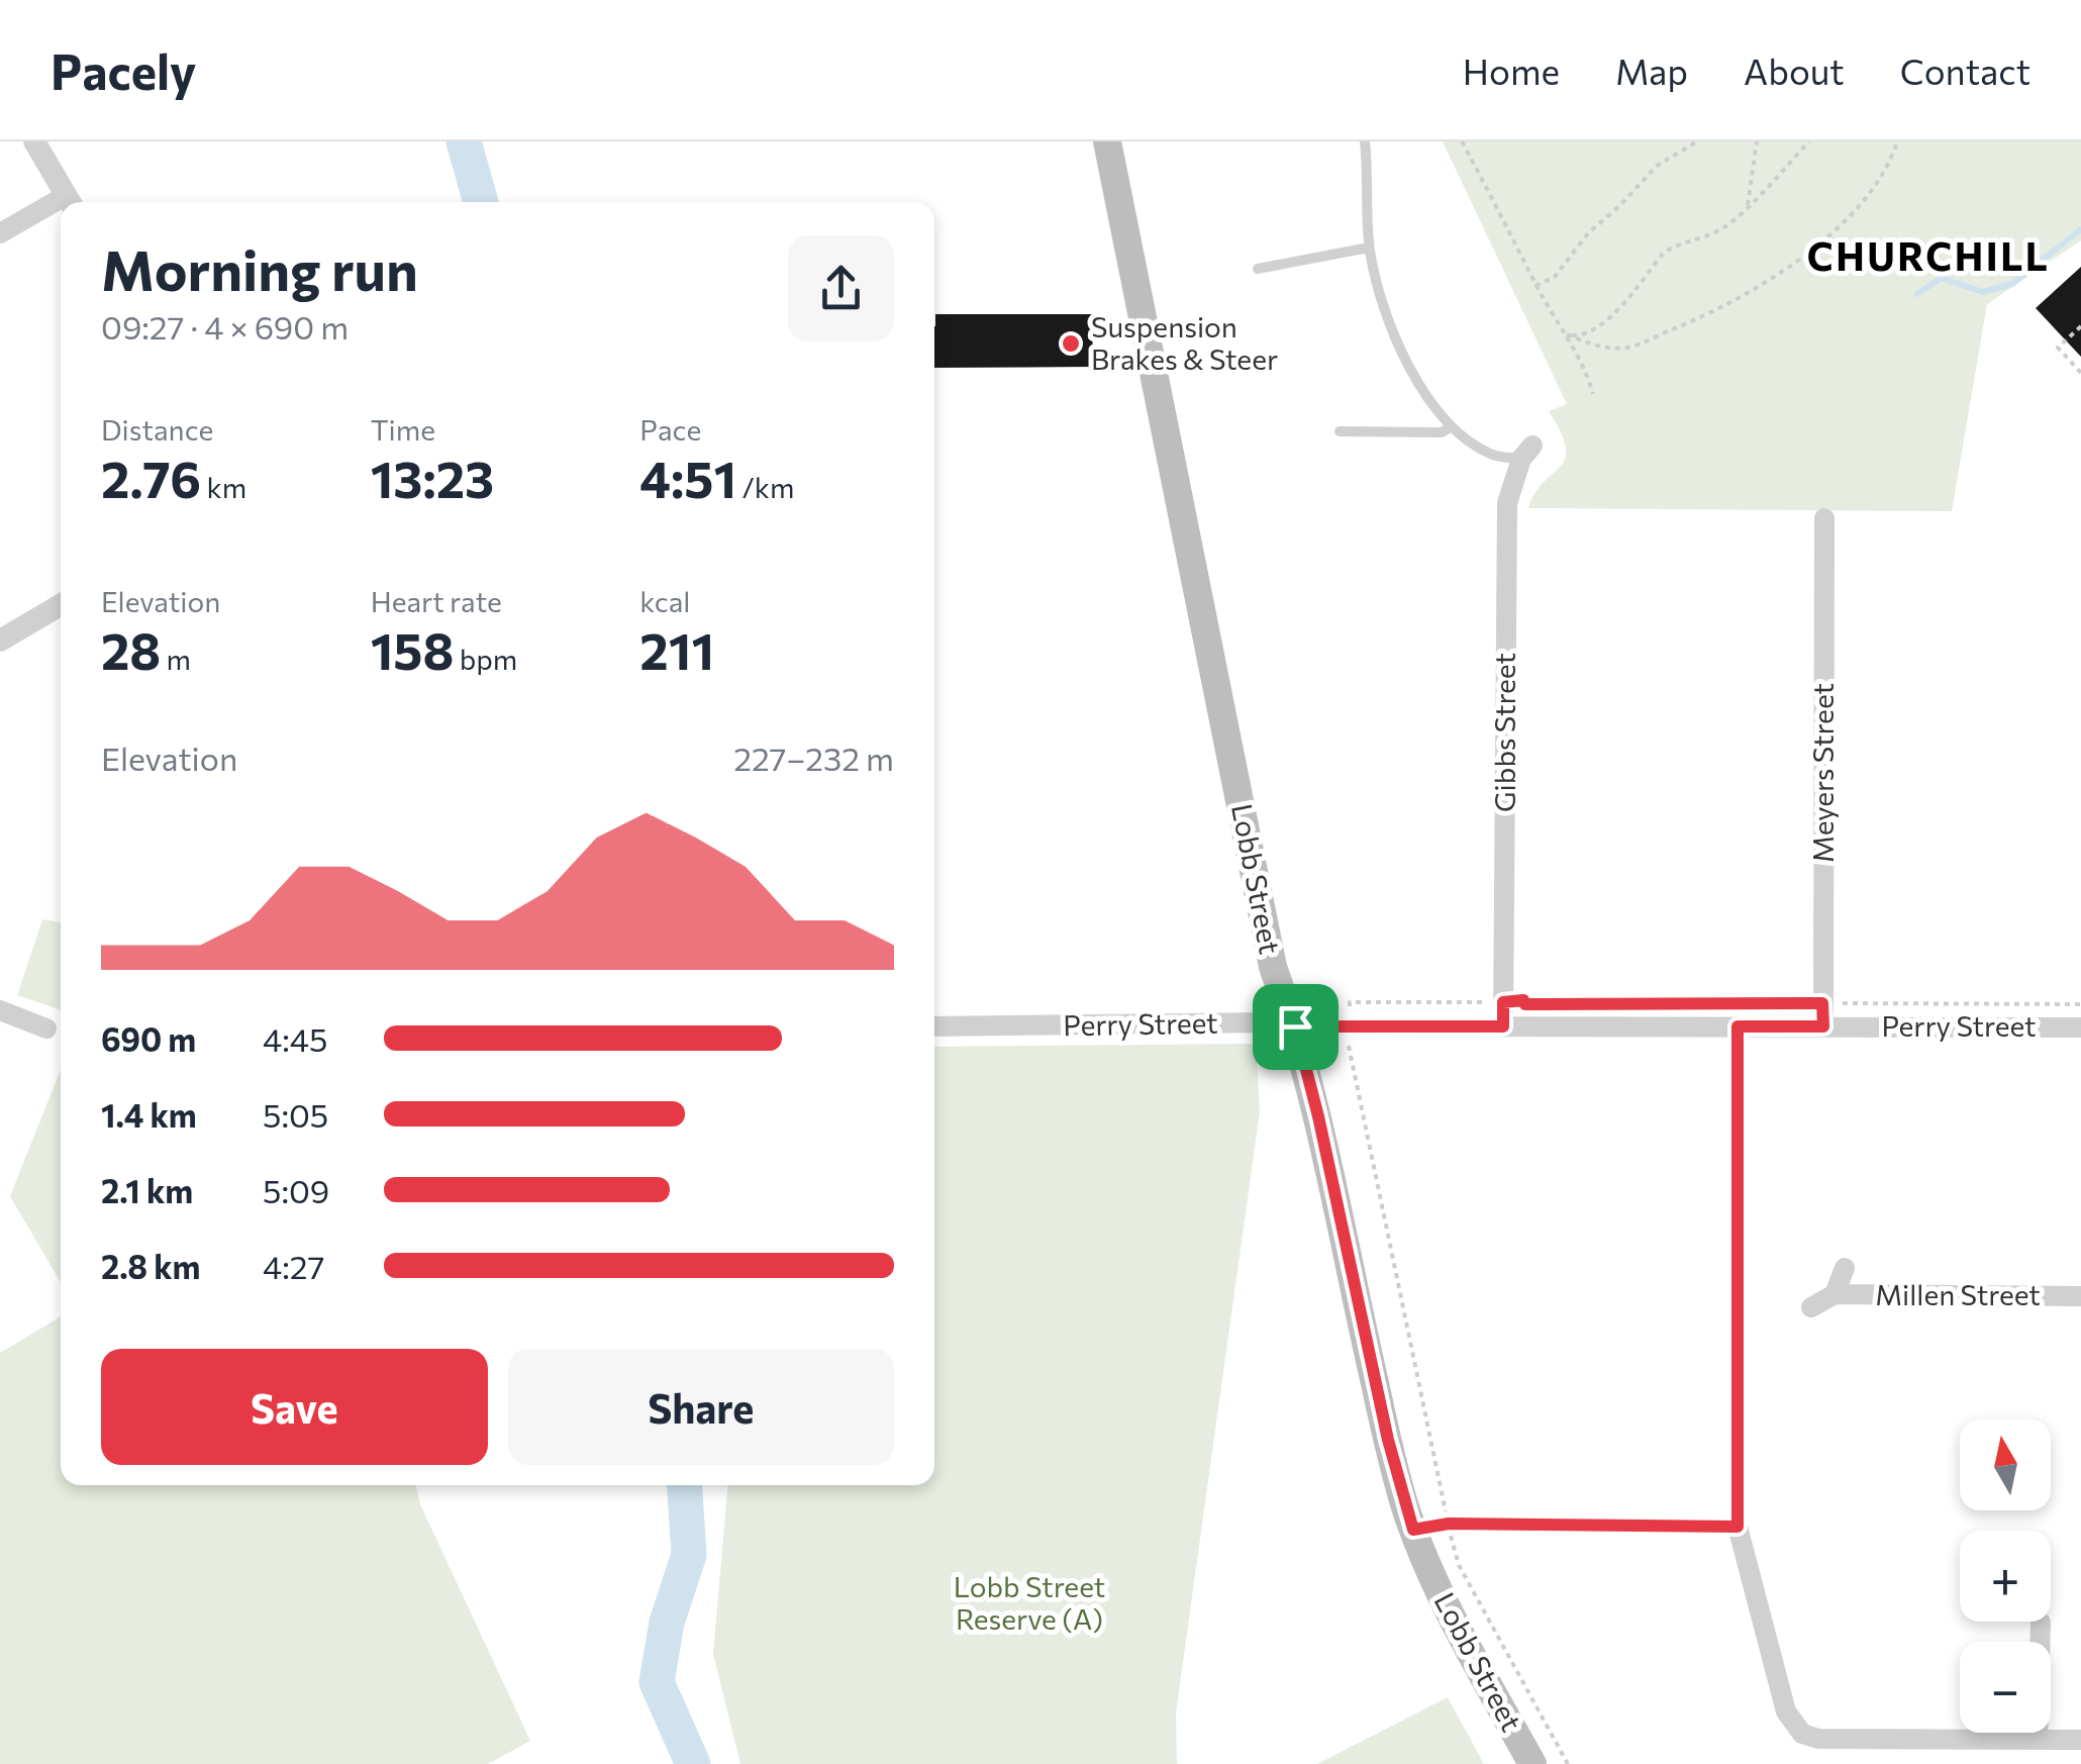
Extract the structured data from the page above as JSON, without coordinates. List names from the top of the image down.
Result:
{
  "streets": {
    "main road": ["Lobb Street"],
    "street": [
      "Gibbs Street",
      "Meyers Street",
      "Perry Street",
      "Millen Street"
    ]
  },
  "crossings": [
    ["Gibbs Street", "Perry Street"],
    ["Meyers Street", "Perry Street"],
    ["Lobb Street", "Perry Street"]
  ],
  "districts": ["CHURCHILL"],
  "parks": ["Lobb Street Reserve (A)"],
  "places": ["Suspension Brakes & Steer"],
  "north": "top",
  "page": {
    "header": "Pacely",
    "nav": [
      "Home",
      "Map",
      "About",
      "Contact"
    ],
    "heading": ["Morning run", "09:27 · 4 × 690 m"],
    "stats": [
      ["Distance", "2.76 km"],
      ["Time", "13:23"],
      ["Pace", "4:51 /km"],
      ["Elevation", "28 m"],
      ["Heart rate", "158 bpm"],
      ["kcal", "211"]
    ],
    "chart": ["Elevation", "227–232 m"],
    "list": [
      {
        "name": "690 m",
        "note": "4:45"
      },
      {
        "name": "1.4 km",
        "note": "5:05"
      },
      {
        "name": "2.1 km",
        "note": "5:09"
      },
      {
        "name": "2.8 km",
        "note": "4:27"
      }
    ],
    "buttons": ["Save", "Share"],
    "map_buttons": ["+", "−"]
  }
}
